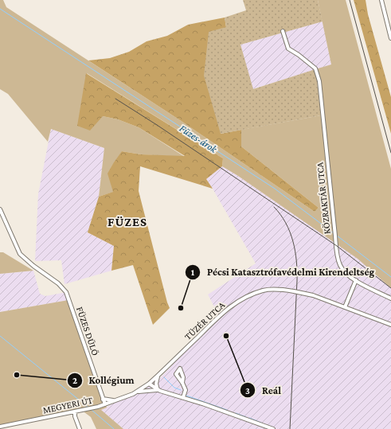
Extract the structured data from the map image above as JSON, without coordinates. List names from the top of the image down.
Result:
{
  "streets": {
    "street": [
      "KÖZRAKTÁR UTCA",
      "TÜZÉR UTCA",
      "FÜZES DŰLŐ",
      "MEGYERI ÚT"
    ]
  },
  "crossings": [
    ["TÜZÉR UTCA", "MEGYERI ÚT"],
    ["FÜZES DŰLŐ", "MEGYERI ÚT"]
  ],
  "districts": ["FÜZES"],
  "water": ["Füzes-árok"],
  "places": ["Pécsi Katasztrófavédelmi Kirendeltség", "Reál", "Kollégium"]
}
